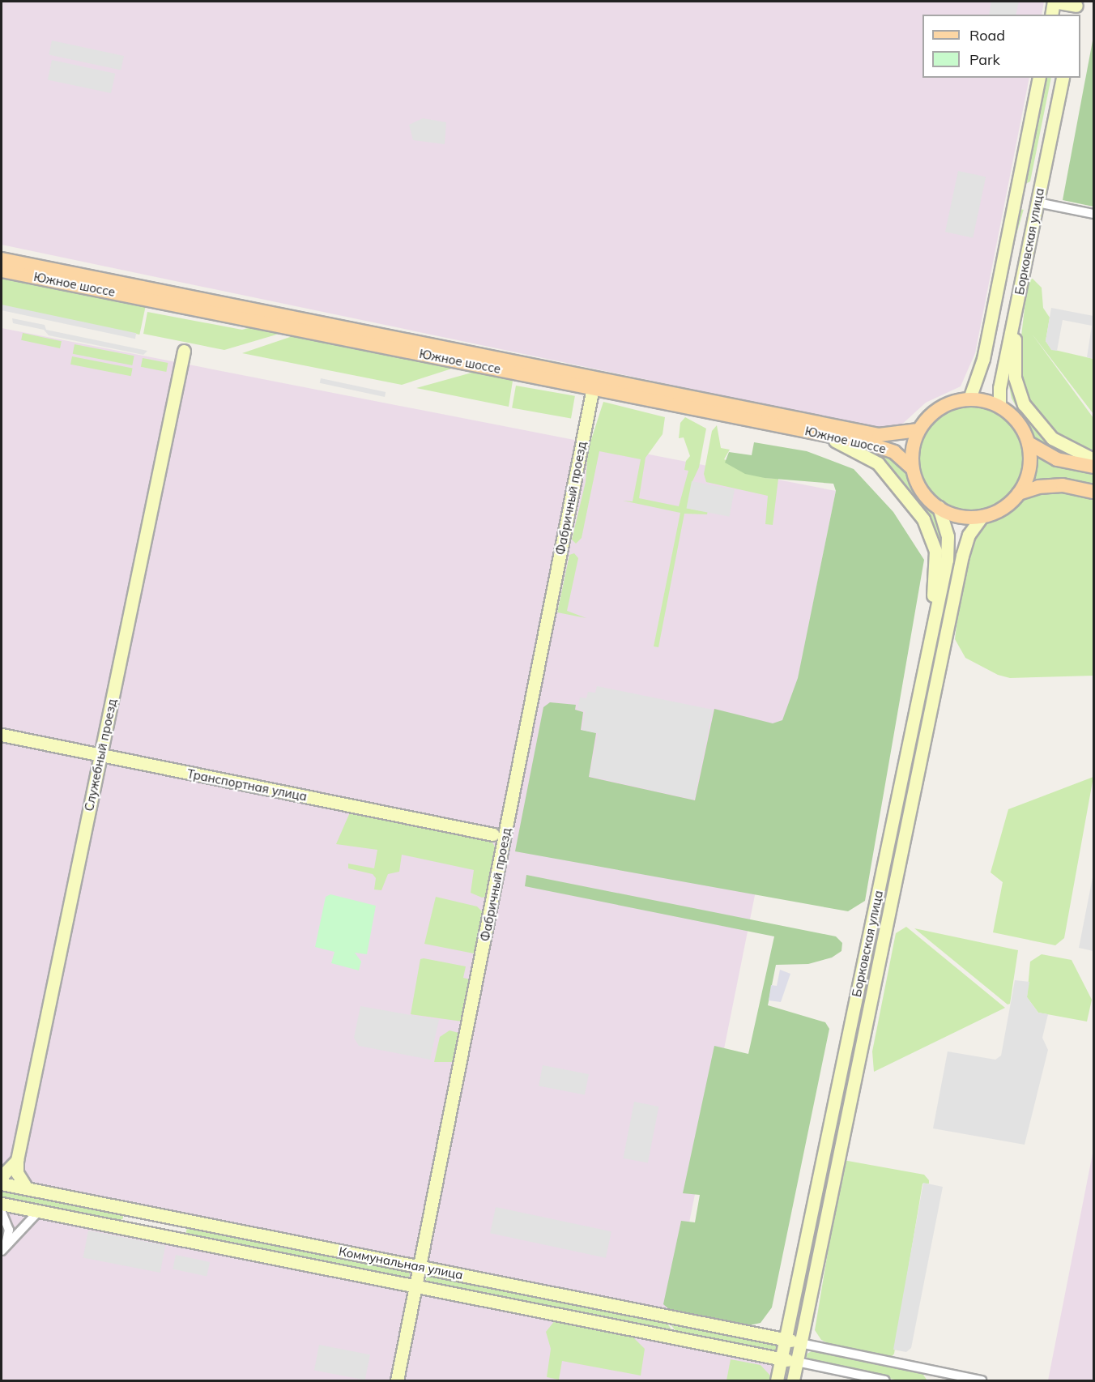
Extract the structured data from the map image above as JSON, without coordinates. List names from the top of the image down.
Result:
{
  "streets": {
    "main road": [
      "Борковская улица",
      "Южное шоссе",
      "Фабричный проезд",
      "Служебный проезд",
      "Транспортная улица",
      "Коммунальная улица"
    ]
  },
  "crossings": [
    ["Борковская улица", "Южное шоссе"],
    ["Борковская улица", "Коммунальная улица"],
    ["Южное шоссе", "Фабричный проезд"],
    ["Фабричный проезд", "Коммунальная улица"],
    ["Служебный проезд", "Транспортная улица"],
    ["Служебный проезд", "Коммунальная улица"]
  ],
  "legend": ["Road", "Park"]
}
